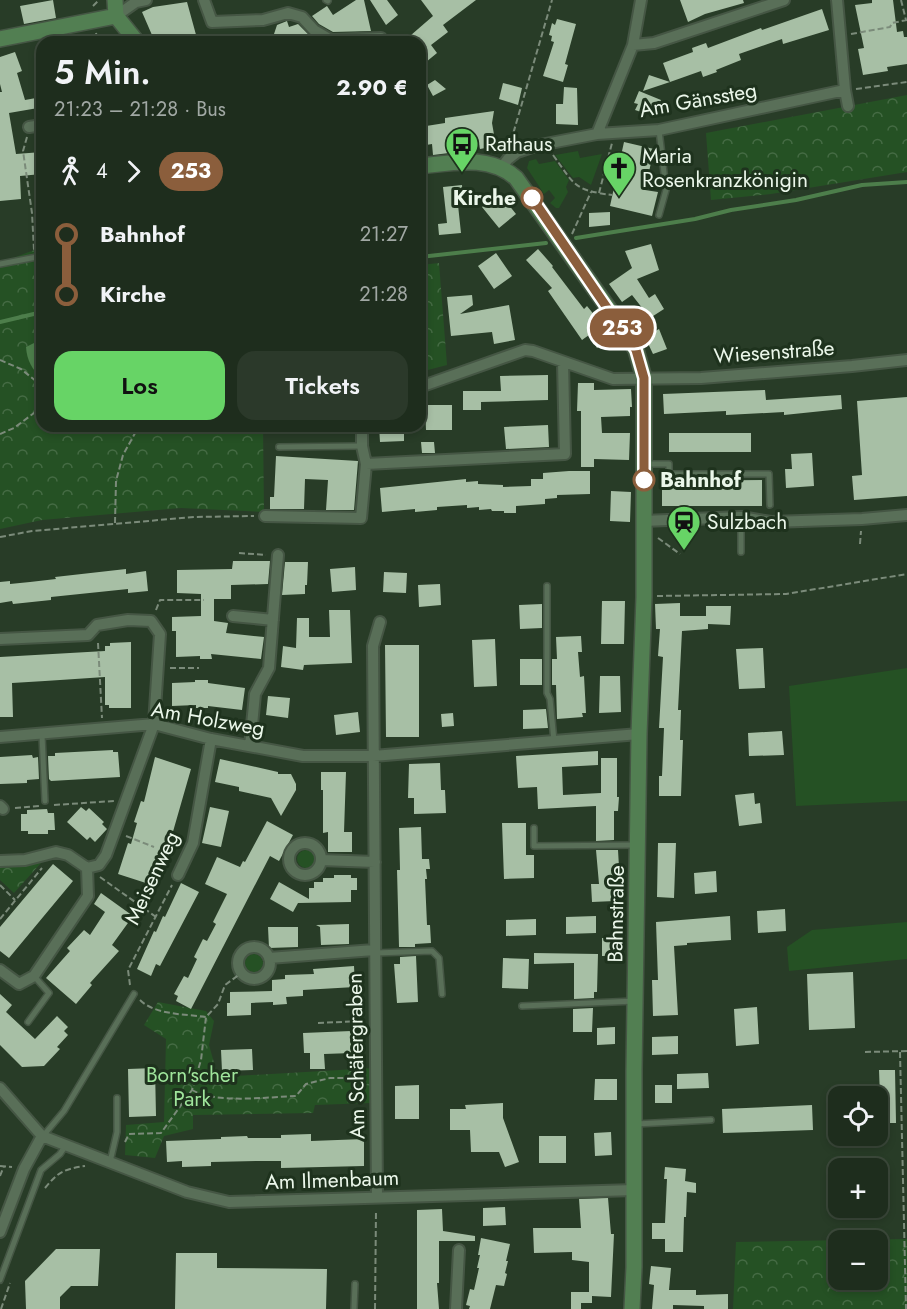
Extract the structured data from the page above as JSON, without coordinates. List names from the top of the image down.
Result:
{
  "streets": {
    "street": [
      "Am Gänssteg",
      "Wiesenstraße",
      "Am Holzweg",
      "Meisenweg",
      "Bahnstraße",
      "Am Schäfergraben",
      "Am Ilmenbaum"
    ]
  },
  "crossings": [
    ["Am Gänssteg", "Bahnstraße"],
    ["Wiesenstraße", "Bahnstraße"],
    ["Am Holzweg", "Meisenweg"],
    ["Am Holzweg", "Bahnstraße"],
    ["Am Holzweg", "Am Schäfergraben"],
    ["Bahnstraße", "Am Ilmenbaum"],
    ["Am Schäfergraben", "Am Ilmenbaum"]
  ],
  "parks": ["Born'scher Park"],
  "places": {
    "bus stop": ["Rathaus"],
    "church": ["Maria Rosenkranzkönigin"],
    "other": ["Kirche", "Bahnhof"],
    "station": ["Sulzbach"]
  },
  "lines": ["bus line 253"],
  "page": {
    "on_map": "253",
    "heading": ["5 Min.", "21:23 – 21:28 · Bus", "2.90 €"],
    "legs": ["4", "253"],
    "list": [
      {
        "name": "Bahnhof",
        "value": "21:27"
      },
      {
        "name": "Kirche",
        "value": "21:28"
      }
    ],
    "buttons": ["Los", "Tickets"],
    "map_buttons": ["+", "−"]
  }
}
